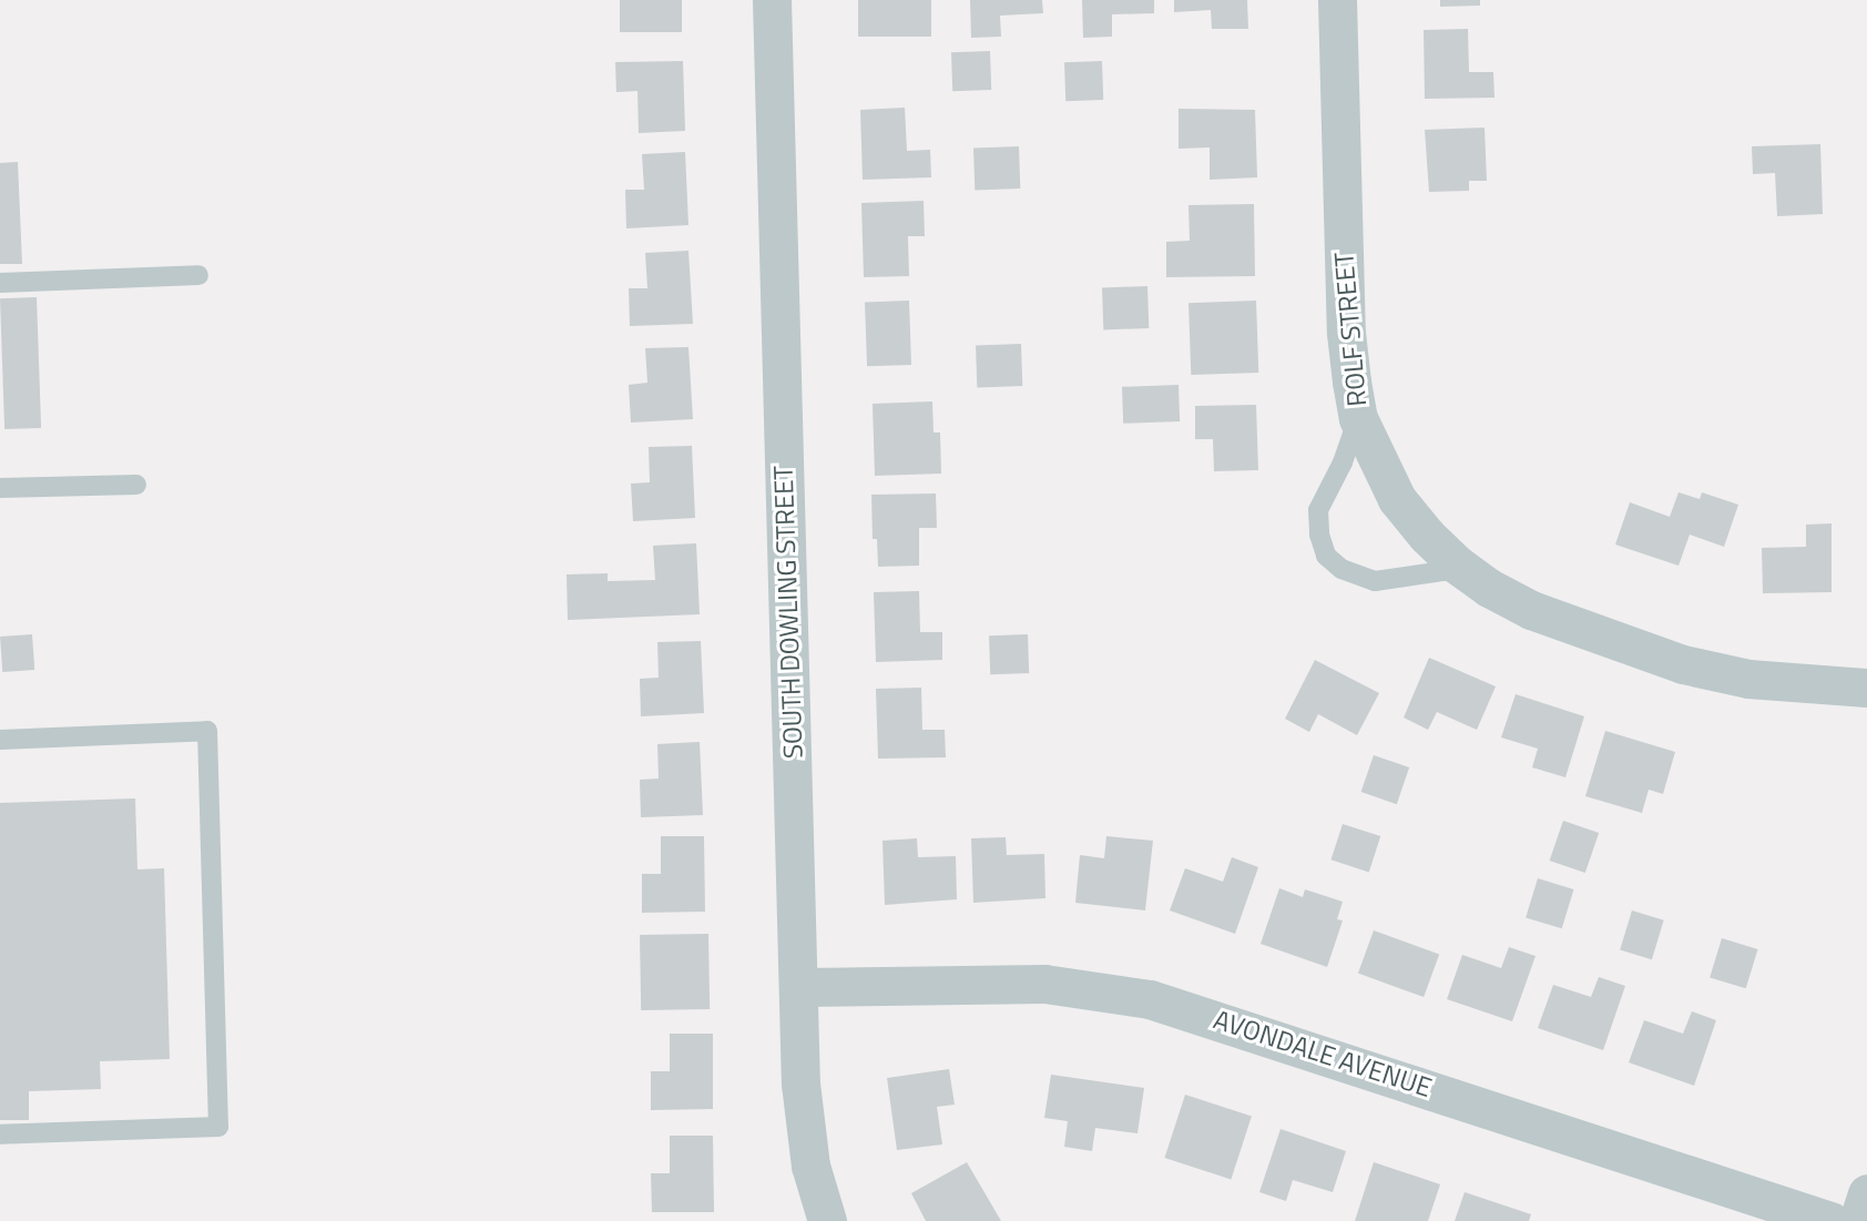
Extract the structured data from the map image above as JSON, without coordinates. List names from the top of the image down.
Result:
{
  "streets": {
    "street": ["ROLF STREET", "SOUTH DOWLING STREET", "AVONDALE AVENUE"]
  },
  "crossings": [
    ["SOUTH DOWLING STREET", "AVONDALE AVENUE"]
  ]
}
